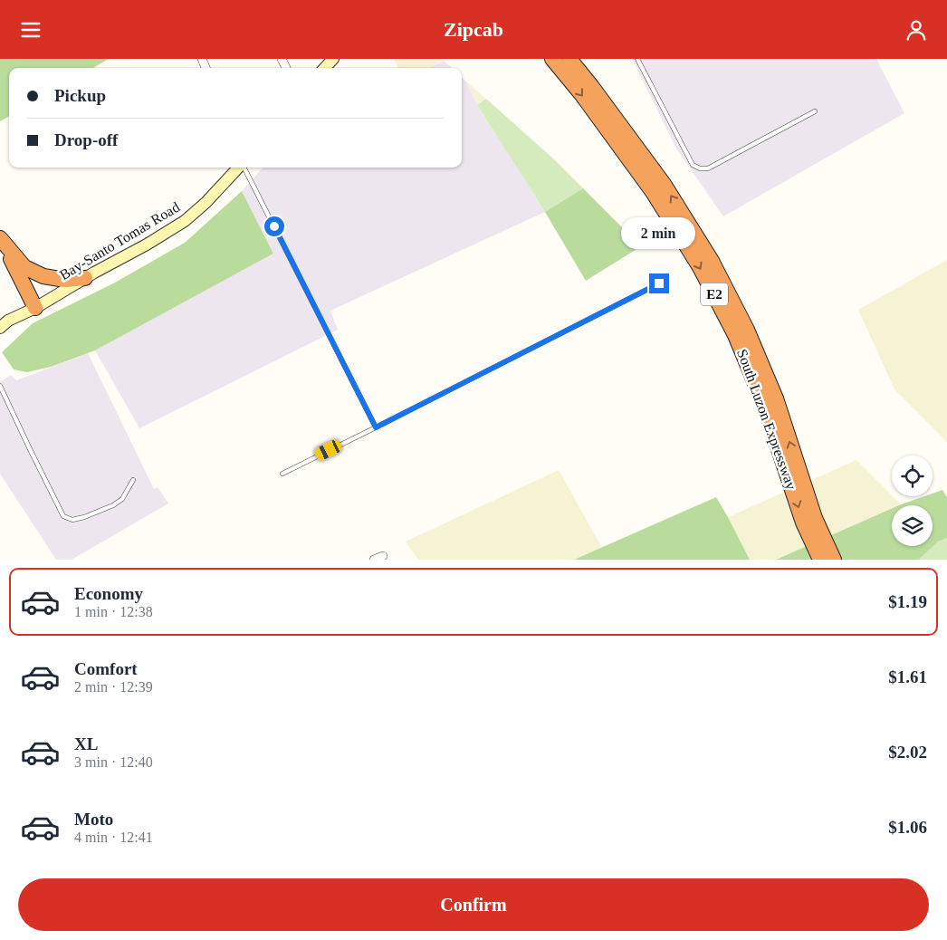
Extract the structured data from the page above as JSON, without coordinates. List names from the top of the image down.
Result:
{
  "streets": {
    "highway": ["E2", "South Luzon Expressway"],
    "main road": ["Bay-Santo Tomas Road"]
  },
  "page": {
    "header": "Zipcab",
    "banner": ["Pickup", "Drop-off"],
    "bubble": "2 min",
    "list": [
      {
        "name": "Economy",
        "note": "1 min · 12:38",
        "value": "$1.19"
      },
      {
        "name": "Comfort",
        "note": "2 min · 12:39",
        "value": "$1.61"
      },
      {
        "name": "XL",
        "note": "3 min · 12:40",
        "value": "$2.02"
      },
      {
        "name": "Moto",
        "note": "4 min · 12:41",
        "value": "$1.06"
      }
    ],
    "buttons": "Confirm"
  }
}
